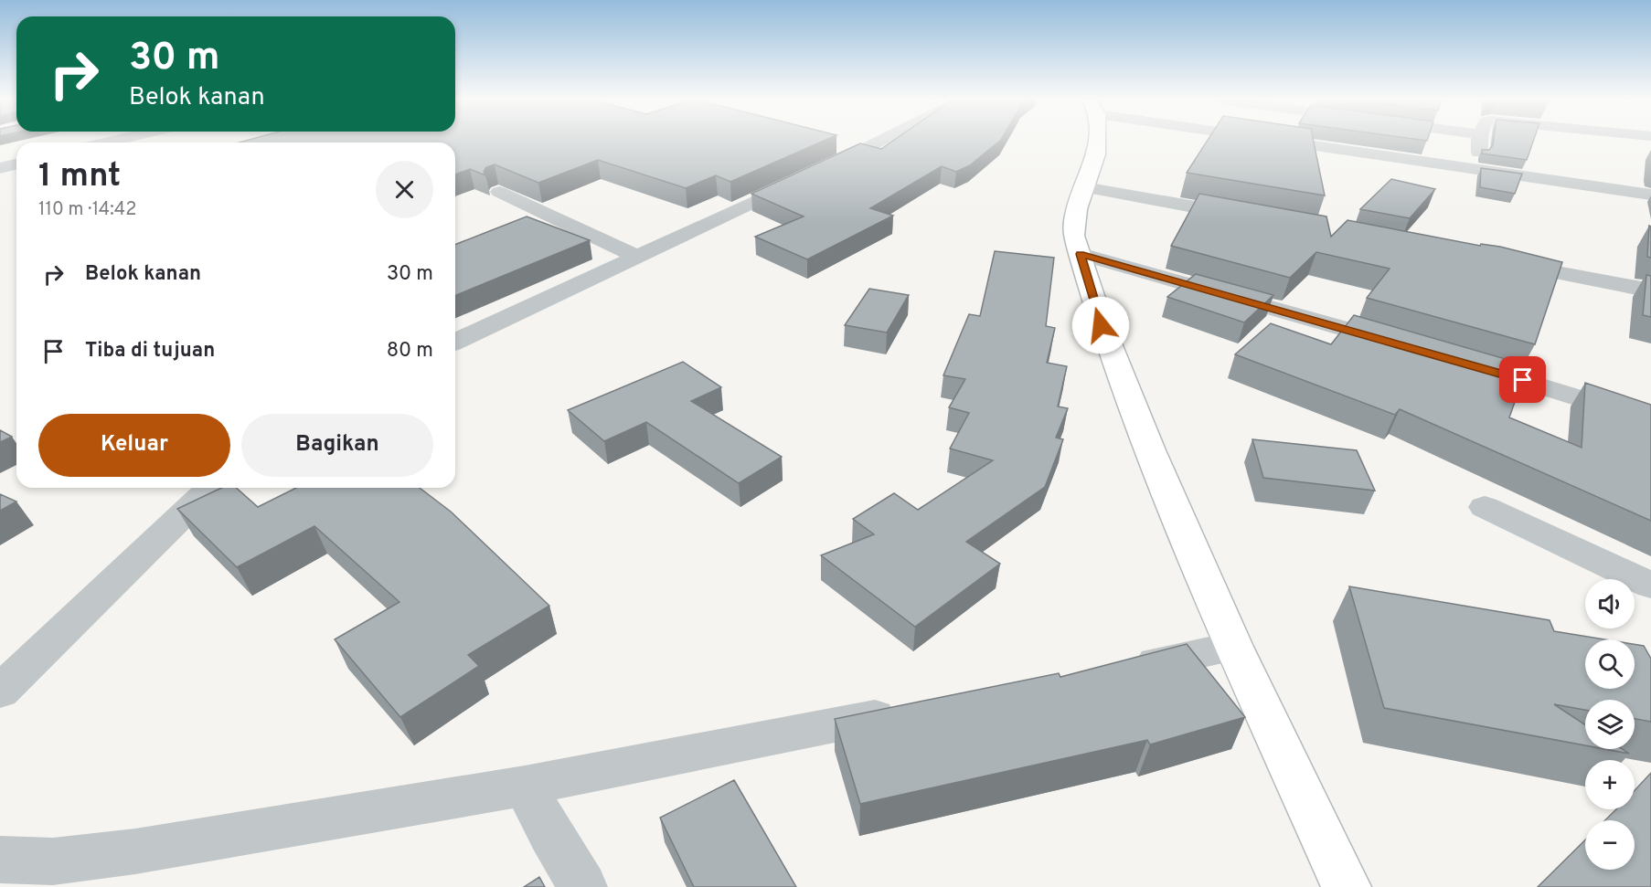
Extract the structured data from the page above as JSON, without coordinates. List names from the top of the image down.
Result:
{
  "page": {
    "turn": ["30 m", "Belok kanan"],
    "heading": ["1 mnt", "110 m · 14:42"],
    "list": [
      {
        "name": "Belok kanan",
        "value": "30 m"
      },
      {
        "name": "Tiba di tujuan",
        "value": "80 m"
      }
    ],
    "buttons": ["Keluar", "Bagikan"],
    "map_buttons": ["+", "−"]
  }
}
